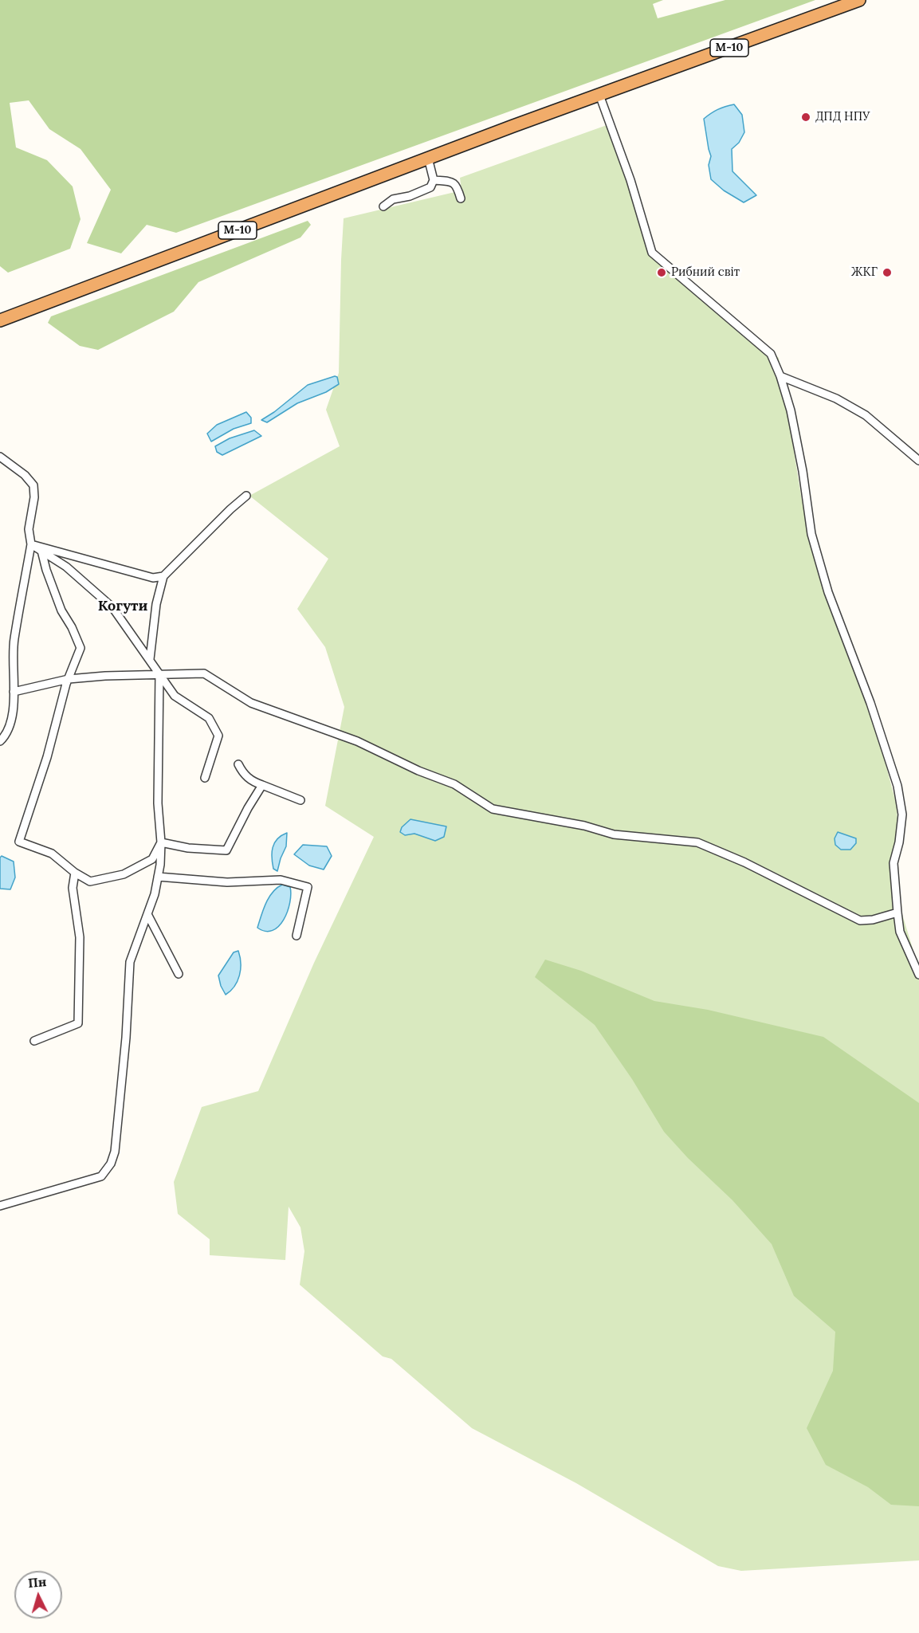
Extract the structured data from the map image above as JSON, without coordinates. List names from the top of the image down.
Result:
{
  "streets": {
    "highway": ["М-10"]
  },
  "districts": ["Когути"],
  "places": ["ДПД НПУ", "Рибний світ", "ЖКГ"],
  "north": "top"
}
